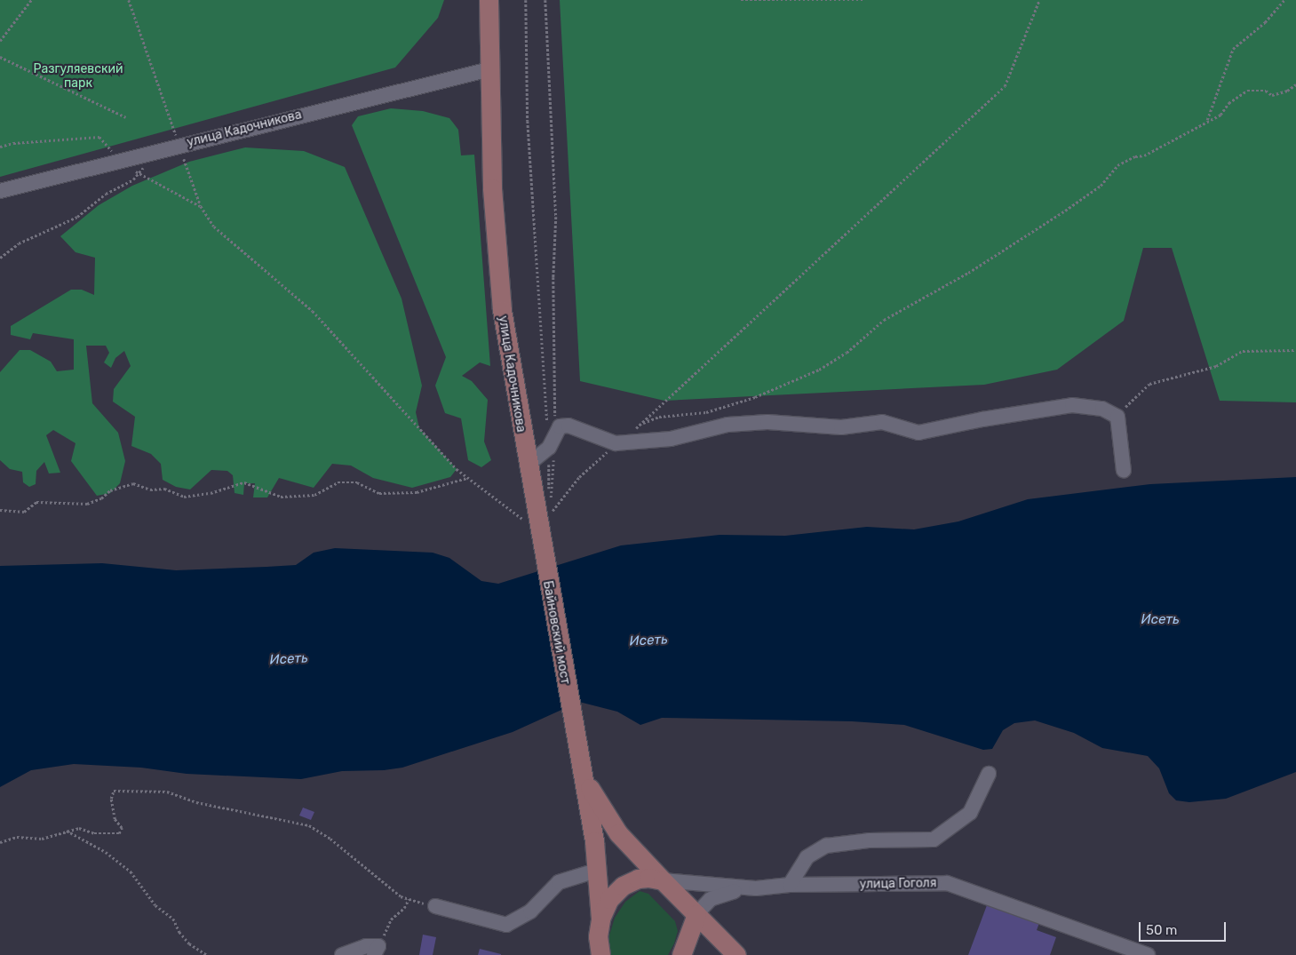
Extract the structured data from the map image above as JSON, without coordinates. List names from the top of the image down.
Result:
{
  "streets": {
    "main road": ["улица Кадочникова", "Байновский мост"],
    "street": ["улица Гоголя"]
  },
  "crossings": [
    ["улица Кадочникова", "Байновский мост"]
  ],
  "water": ["Исеть"],
  "parks": ["Разгуляевский парк"],
  "scale_bar": "50 m"
}
